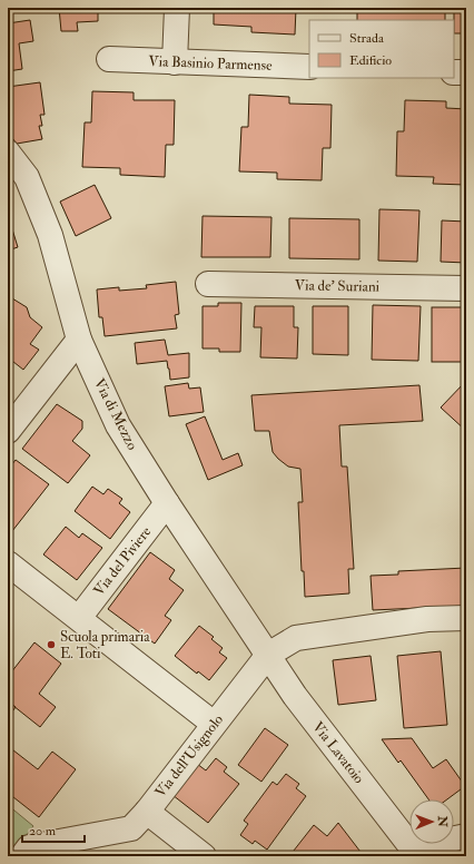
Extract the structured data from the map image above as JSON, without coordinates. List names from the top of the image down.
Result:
{
  "streets": {
    "street": [
      "Via Basinio Parmense",
      "Via de' Suriani",
      "Via di Mezzo",
      "Via del Piviere",
      "Via Lavatoio",
      "Via dell'Usignolo"
    ]
  },
  "crossings": [
    ["Via di Mezzo", "Via del Piviere"],
    ["Via di Mezzo", "Via Lavatoio"],
    ["Via di Mezzo", "Via dell'Usignolo"],
    ["Via Lavatoio", "Via dell'Usignolo"]
  ],
  "places": ["Scuola primaria E. Toti"],
  "legend": ["Strada", "Edificio"],
  "scale_bar": "20 m",
  "north": "right"
}
